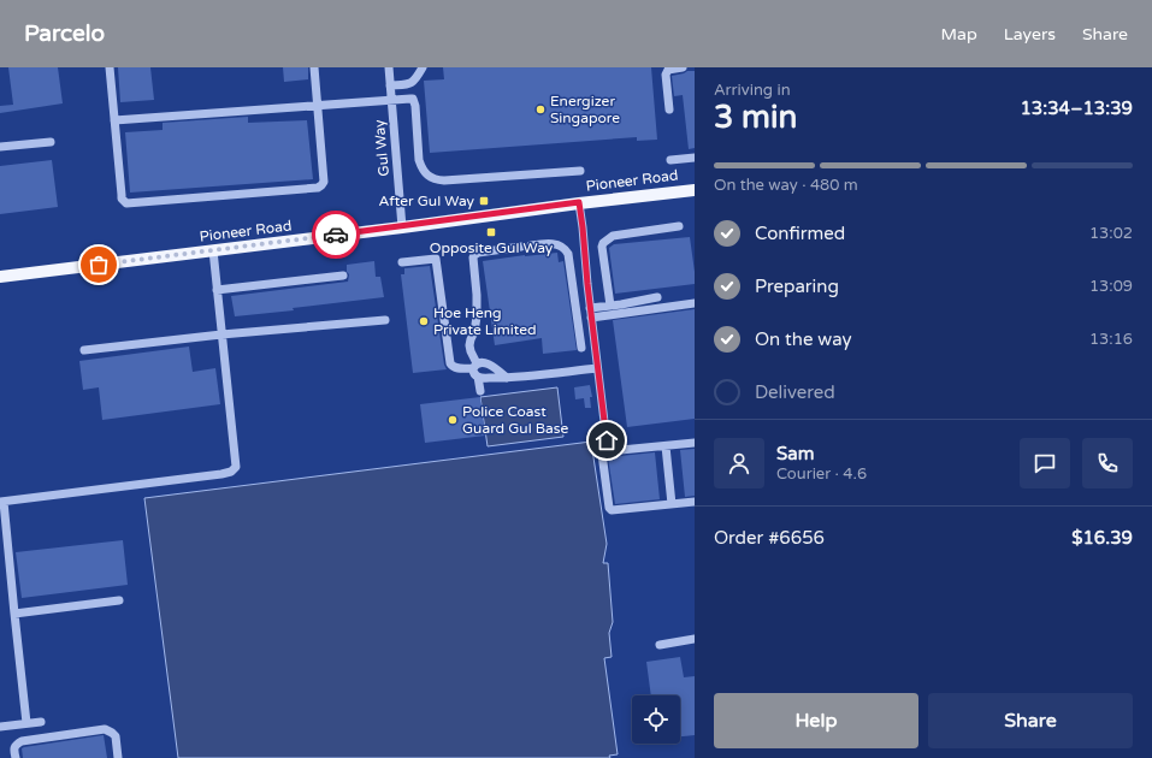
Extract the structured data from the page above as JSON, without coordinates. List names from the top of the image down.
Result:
{
  "streets": {
    "main road": ["Pioneer Road"],
    "street": ["Gul Way"]
  },
  "crossings": [
    ["Gul Way", "Pioneer Road"]
  ],
  "places": {
    "other": ["Energizer Singapore", "Hoe Heng Private Limited", "Police Coast Guard Gul Base"],
    "transit": ["After Gul Way", "Opposite Gul Way"]
  },
  "page": {
    "header": "Parcelo",
    "nav": ["Map", "Layers", "Share"],
    "heading": ["3 min", "Arriving in", "13:34–13:39"],
    "panel": [
      "Sam",
      "Courier · 4.6",
      "Order #6656",
      "$16.39"
    ],
    "bar": "On the way · 480 m",
    "list": [
      ["Confirmed", "13:02"],
      ["Preparing", "13:09"],
      ["On the way", "13:16"],
      "Delivered"
    ],
    "buttons": ["Help", "Share"]
  }
}
